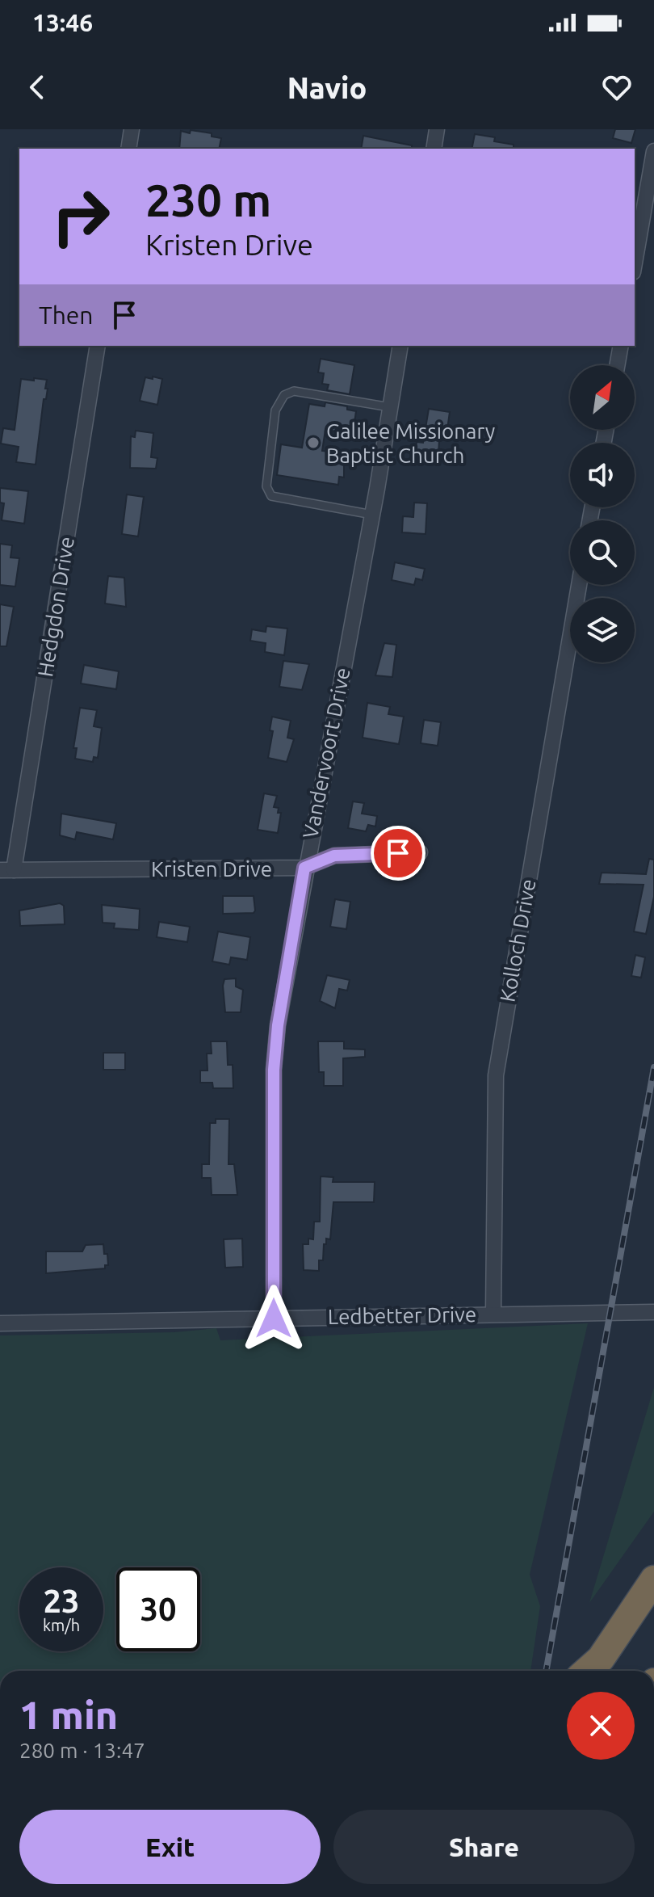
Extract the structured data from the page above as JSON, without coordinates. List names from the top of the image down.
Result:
{
  "streets": {
    "street": [
      "Hedgdon Drive",
      "Vandervoort Drive",
      "Kristen Drive",
      "Kolloch Drive",
      "Ledbetter Drive"
    ]
  },
  "crossings": [
    ["Hedgdon Drive", "Kristen Drive"],
    ["Vandervoort Drive", "Kristen Drive"],
    ["Vandervoort Drive", "Ledbetter Drive"],
    ["Kolloch Drive", "Ledbetter Drive"]
  ],
  "places": ["Galilee Missionary Baptist Church"],
  "north": "top right",
  "page": {
    "status": "13:46",
    "header": "Navio",
    "turn": ["230 m", "Kristen Drive"],
    "then": "Then",
    "speed": "23 km/h",
    "limit": "30",
    "heading": ["1 min", "280 m · 13:47"],
    "buttons": ["Exit", "Share"]
  }
}
